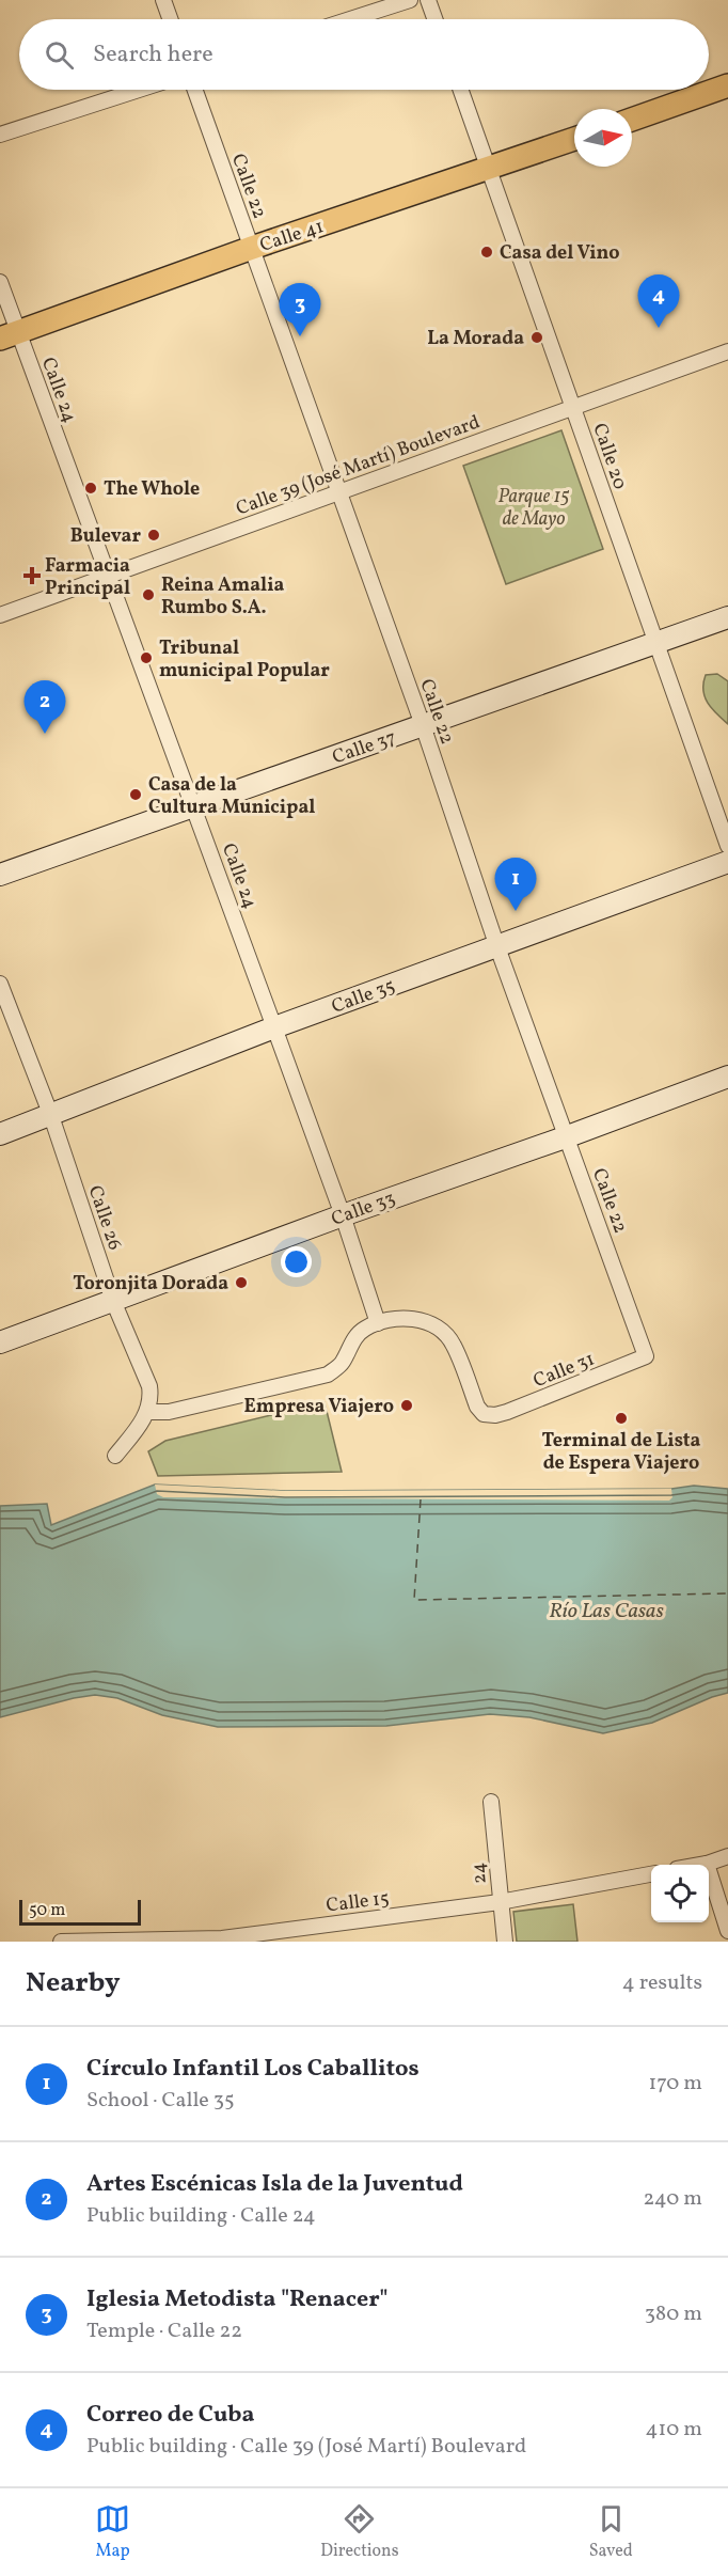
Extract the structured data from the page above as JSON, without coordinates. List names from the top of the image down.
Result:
{
  "streets": {
    "main road": ["Calle 41"],
    "street": [
      "Calle 22",
      "Calle 24",
      "Calle 20",
      "Calle 39 (José Martí) Boulevard",
      "Calle 37",
      "Calle 35",
      "Calle 33",
      "Calle 26",
      "Calle 31",
      "24",
      "Calle 15"
    ]
  },
  "crossings": [
    ["Calle 22", "Calle 41"],
    ["Calle 22", "Calle 39 (José Martí) Boulevard"],
    ["Calle 22", "Calle 37"],
    ["Calle 22", "Calle 35"],
    ["Calle 22", "Calle 33"],
    ["Calle 22", "Calle 31"],
    ["Calle 41", "Calle 24"],
    ["Calle 41", "Calle 20"],
    ["Calle 24", "Calle 39 (José Martí) Boulevard"],
    ["Calle 24", "Calle 37"],
    ["Calle 24", "Calle 35"],
    ["Calle 24", "Calle 33"],
    ["Calle 24", "Calle 31"],
    ["Calle 20", "Calle 39 (José Martí) Boulevard"],
    ["Calle 20", "Calle 37"],
    ["Calle 35", "Calle 26"],
    ["Calle 33", "Calle 26"],
    ["24", "Calle 15"]
  ],
  "water": ["Río Las Casas"],
  "parks": ["Parque 15 de Mayo"],
  "places": {
    "other": [
      "Casa del Vino",
      "La Morada",
      "The Whole",
      "Bulevar",
      "Reina Amalia Rumbo S.A.",
      "Tribunal municipal Popular",
      "Casa de la Cultura Municipal",
      "Toronjita Dorada",
      "Empresa Viajero",
      "Terminal de Lista de Espera Viajero"
    ],
    "health": ["Farmacia Principal"]
  },
  "scale_bar": "50 m",
  "north": "right",
  "page": {
    "search": "Search here",
    "pins": [
      "4",
      "3",
      "2",
      "1"
    ],
    "scale": "50 m",
    "heading": ["Nearby", "4 results"],
    "list": [
      {
        "mark": "1",
        "name": "Círculo Infantil Los Caballitos",
        "note": "School · Calle 35",
        "value": "170 m"
      },
      {
        "mark": "2",
        "name": "Artes Escénicas Isla de la Juventud",
        "note": "Public building · Calle 24",
        "value": "240 m"
      },
      {
        "mark": "3",
        "name": "Iglesia Metodista \"Renacer\"",
        "note": "Temple · Calle 22",
        "value": "380 m"
      },
      {
        "mark": "4",
        "name": "Correo de Cuba",
        "note": "Public building · Calle 39 (José Martí) Boulevard",
        "value": "410 m"
      }
    ],
    "nav": ["Map", "Directions", "Saved"]
  }
}
